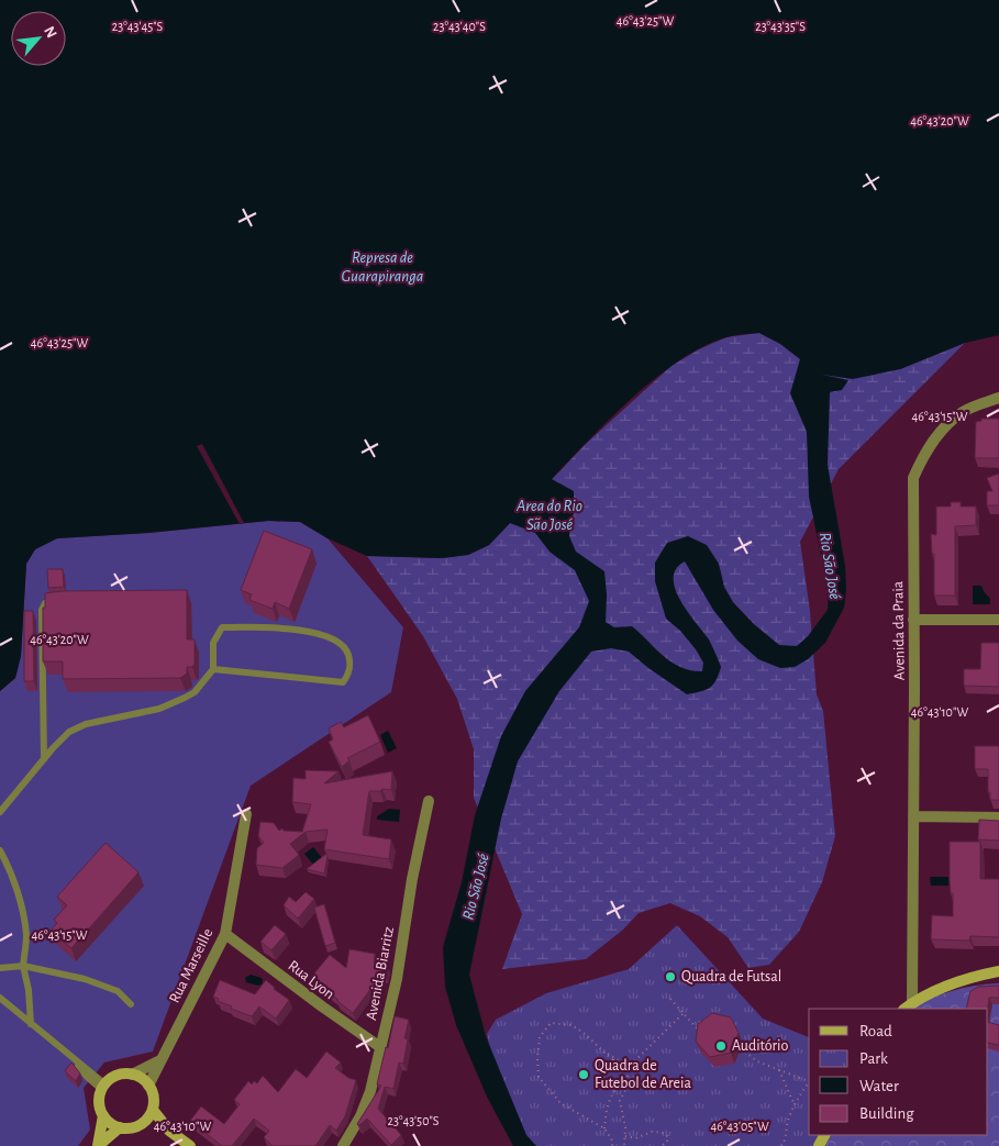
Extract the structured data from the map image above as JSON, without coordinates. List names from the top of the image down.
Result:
{
  "streets": {
    "street": [
      "Avenida da Praia",
      "Rua Marseille",
      "Avenida Biarritz",
      "Rua Lyon"
    ]
  },
  "crossings": [
    ["Rua Marseille", "Rua Lyon"],
    ["Avenida Biarritz", "Rua Lyon"]
  ],
  "water": ["Represa de Guarapiranga", "Area do Rio São José", "Rio São José"],
  "places": ["Quadra de Futsal", "Auditório", "Quadra de Futebol de Areia"],
  "legend": [
    "Road",
    "Park",
    "Water",
    "Building"
  ],
  "north": "top right",
  "coordinates": [
    "46°43'25\"W",
    "23°43'45\"S",
    "23°43'40\"S",
    "23°43'35\"S",
    "46°43'20\"W",
    "46°43'15\"W",
    "46°43'10\"W",
    "23°43'50\"S",
    "46°43'05\"W"
  ]
}
